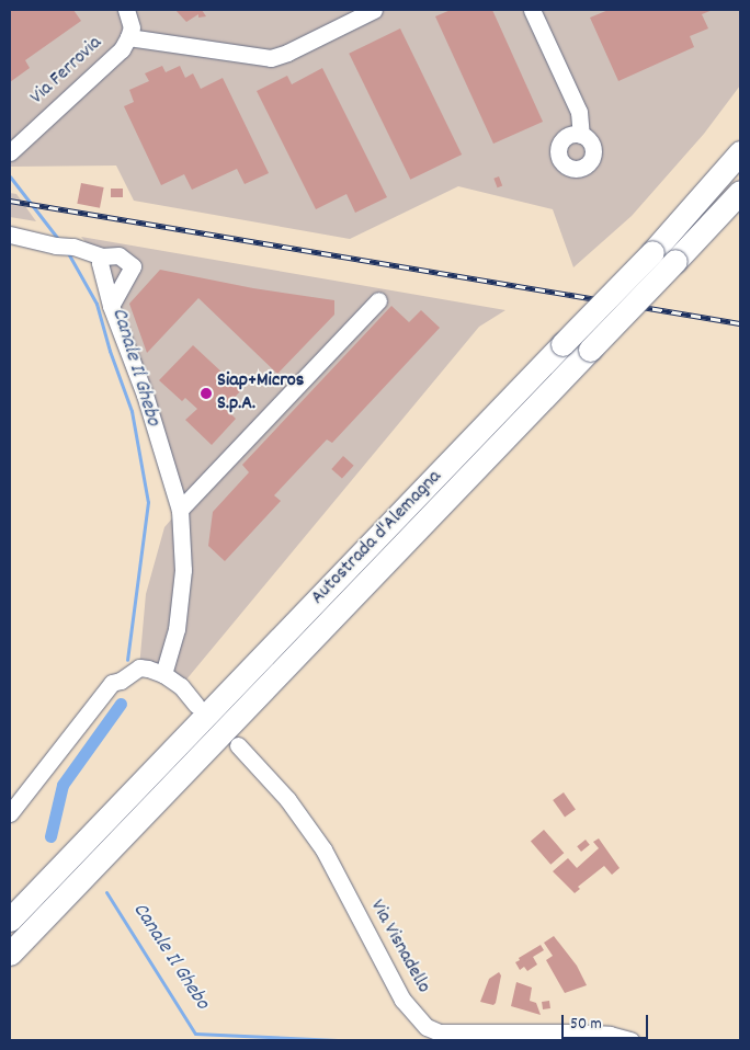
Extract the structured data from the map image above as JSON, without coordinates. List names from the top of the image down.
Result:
{
  "streets": {
    "highway": ["Autostrada d'Alemagna"],
    "street": ["Via Ferrovia", "Via Visnadello"]
  },
  "water": ["Canale Il Ghebo"],
  "places": ["Siap+Micros S.p.A."],
  "scale_bar": "50 m"
}
